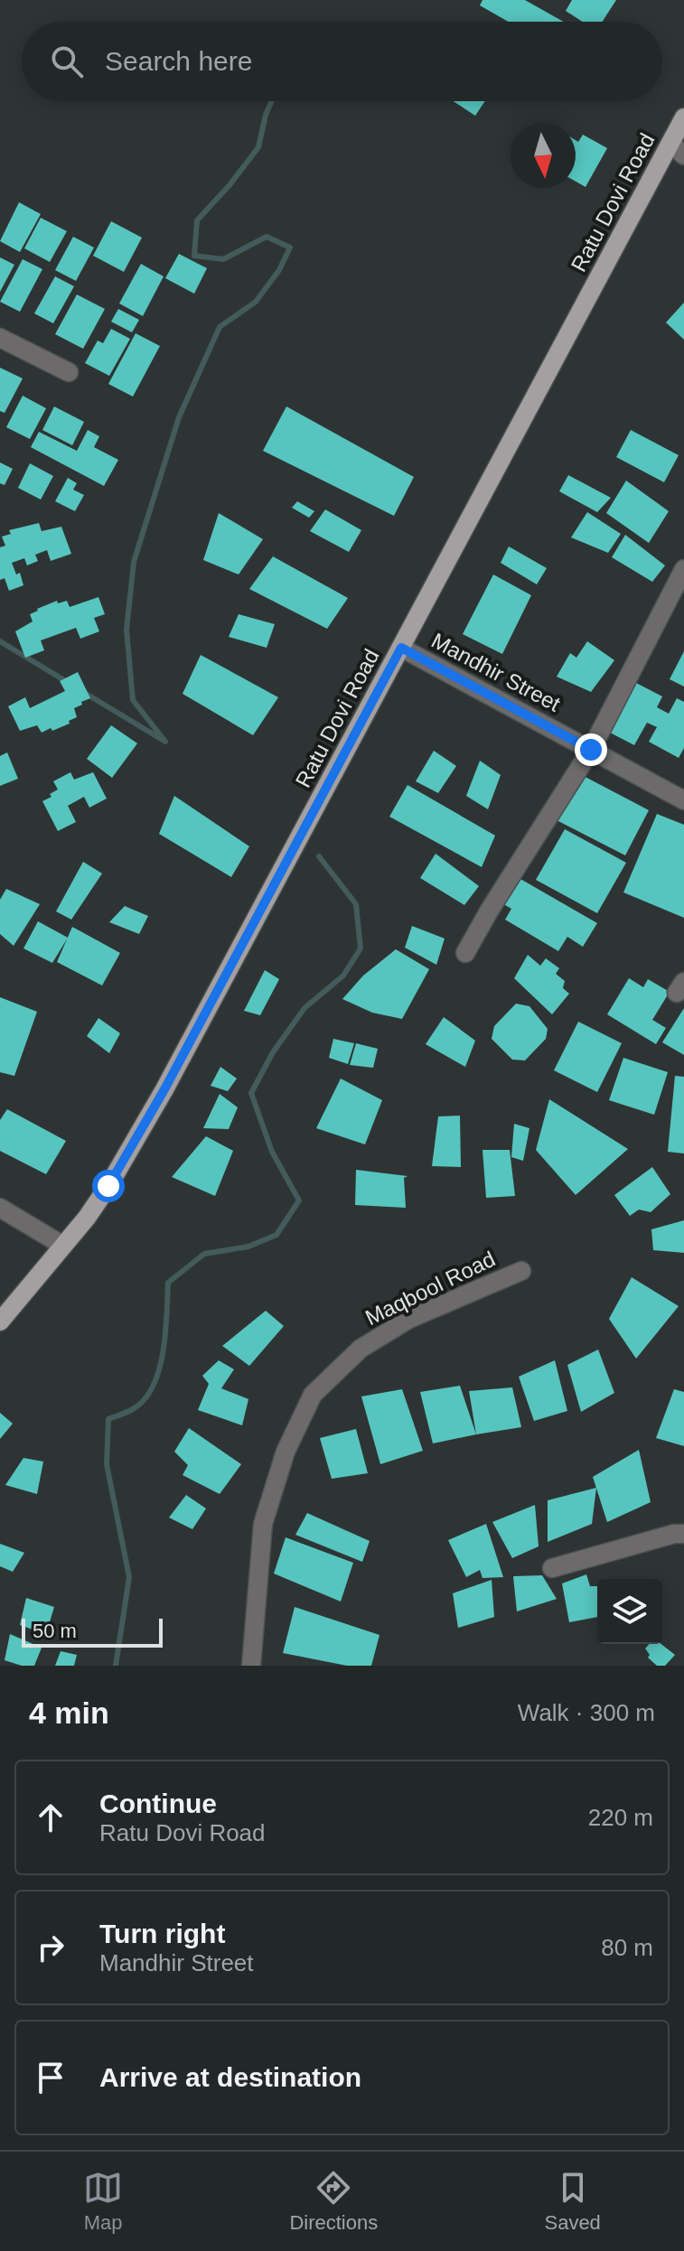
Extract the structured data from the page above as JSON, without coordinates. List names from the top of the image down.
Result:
{
  "streets": {
    "main road": ["Ratu Dovi Road"],
    "street": ["Mandhir Street", "Maqbool Road"]
  },
  "crossings": [
    ["Ratu Dovi Road", "Mandhir Street"]
  ],
  "scale_bar": "50 m",
  "north": "bottom",
  "page": {
    "search": "Search here",
    "scale": "50 m",
    "heading": ["4 min", "Walk · 300 m"],
    "list": [
      ["Continue", "Ratu Dovi Road", "220 m"],
      ["Turn right", "Mandhir Street", "80 m"],
      "Arrive at destination"
    ],
    "nav": ["Map", "Directions", "Saved"]
  }
}
